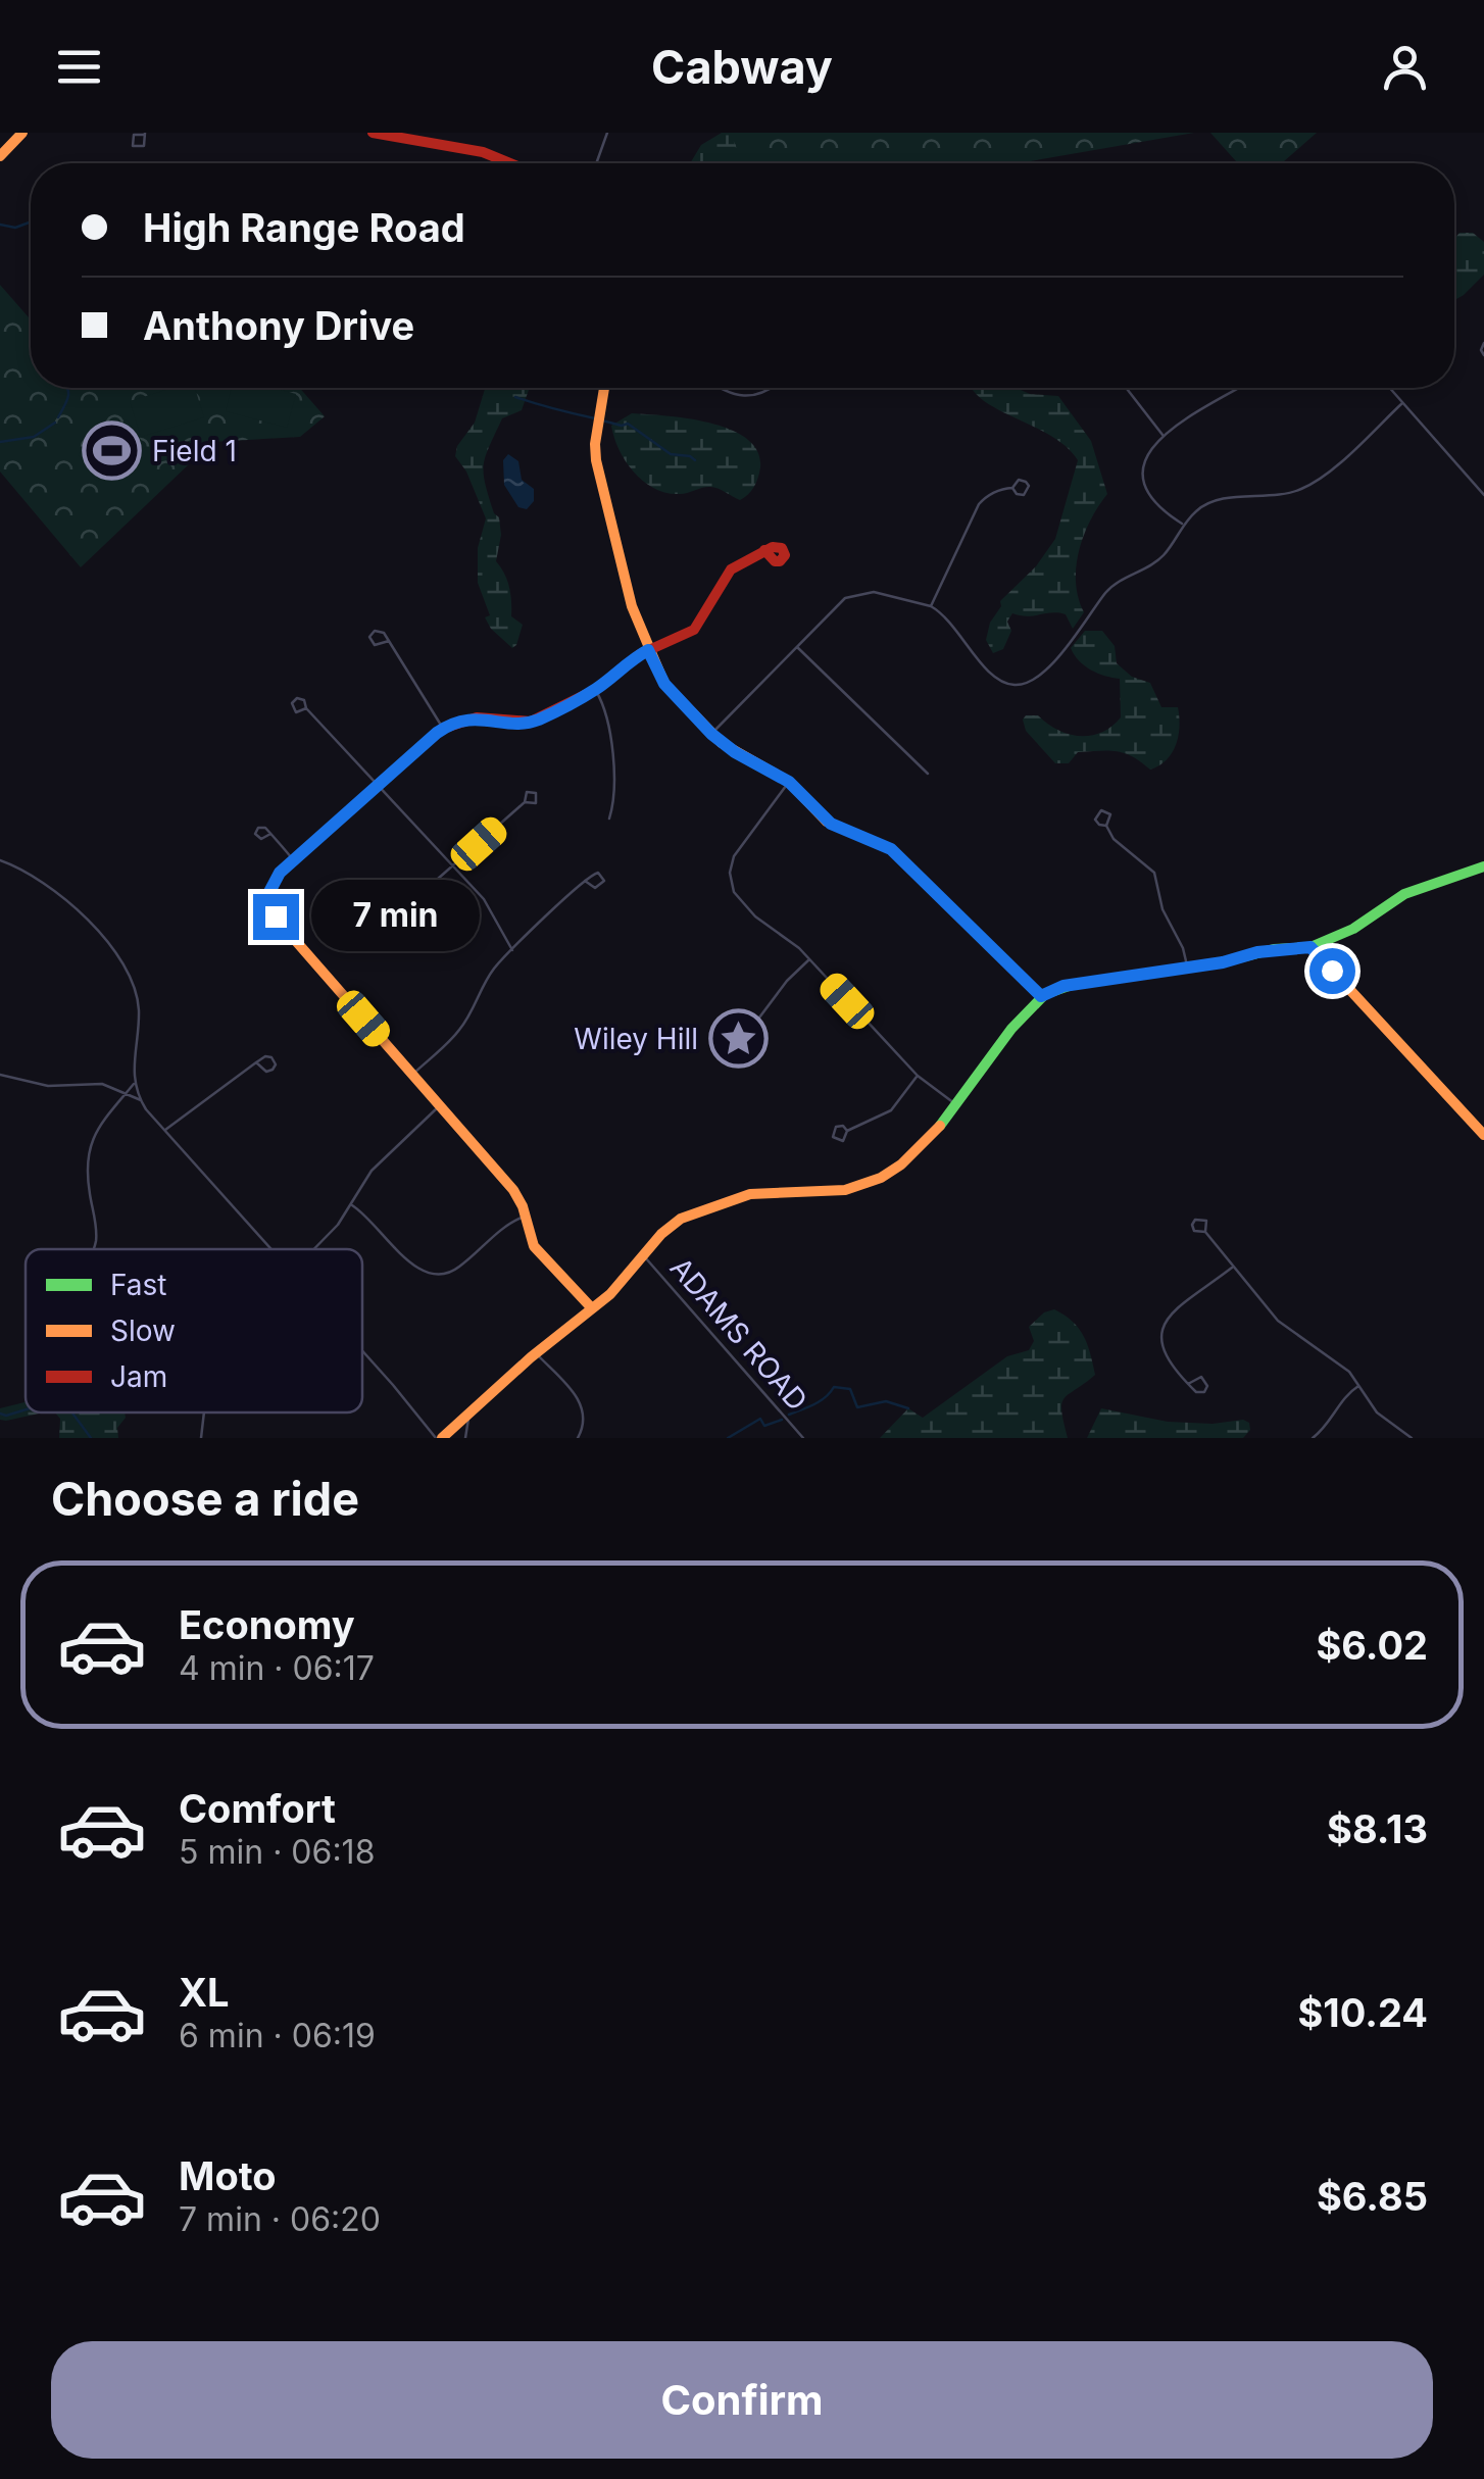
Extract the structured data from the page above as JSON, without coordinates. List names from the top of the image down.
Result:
{
  "streets": {
    "street": ["ADAMS ROAD"]
  },
  "places": {
    "sports": ["Field 1"],
    "place": ["Wiley Hill"]
  },
  "legend": ["Fast", "Slow", "Jam"],
  "page": {
    "header": "Cabway",
    "banner": ["High Range Road", "Anthony Drive"],
    "bubble": "7 min",
    "heading": "Choose a ride",
    "list": [
      {
        "name": "Economy",
        "note": "4 min · 06:17",
        "value": "$6.02"
      },
      {
        "name": "Comfort",
        "note": "5 min · 06:18",
        "value": "$8.13"
      },
      {
        "name": "XL",
        "note": "6 min · 06:19",
        "value": "$10.24"
      },
      {
        "name": "Moto",
        "note": "7 min · 06:20",
        "value": "$6.85"
      }
    ],
    "buttons": "Confirm"
  }
}
